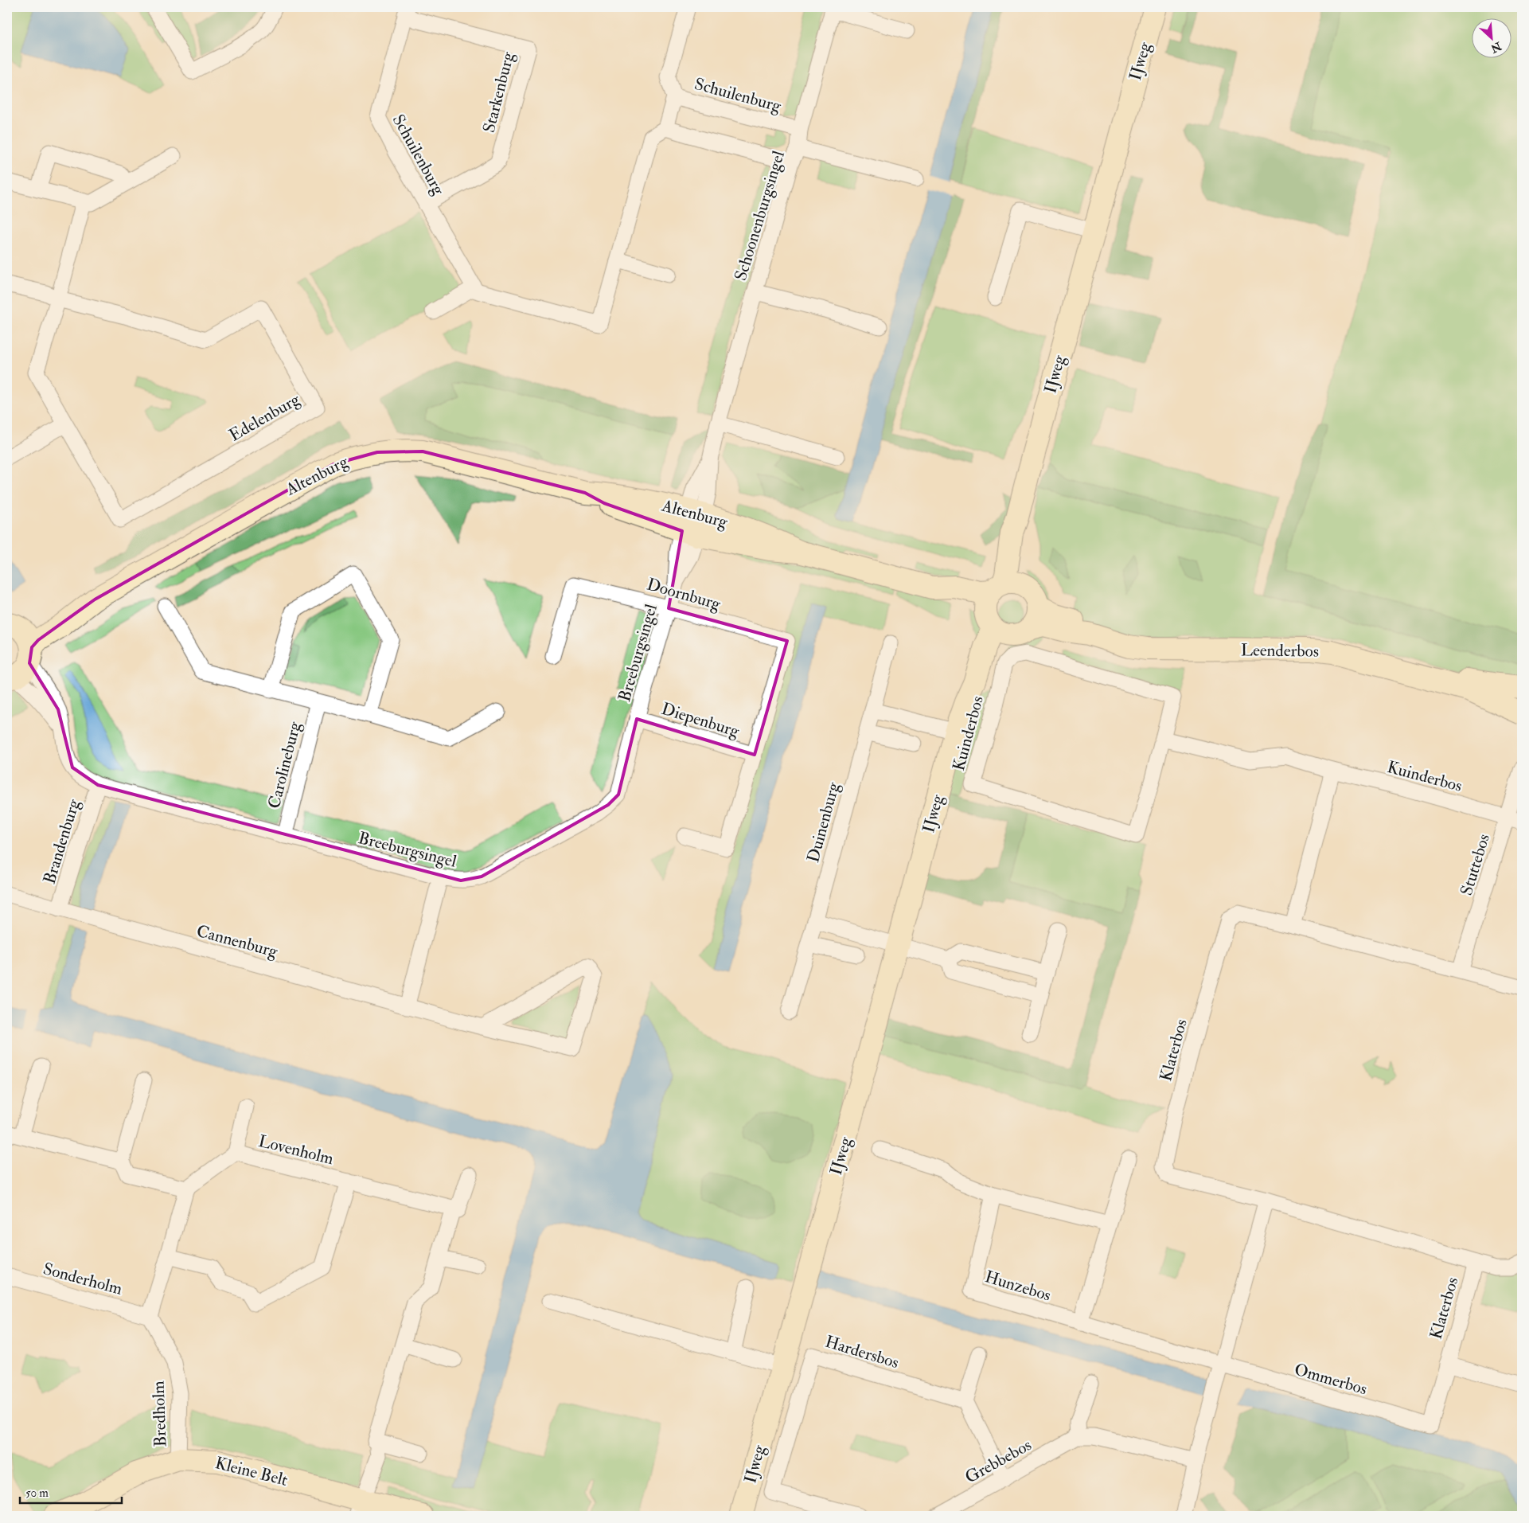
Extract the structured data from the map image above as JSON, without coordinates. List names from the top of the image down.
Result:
{
  "streets": {
    "main road": [
      "IJweg",
      "Altenburg",
      "Leenderbos",
      "Kleine Belt"
    ],
    "street": [
      "Starkenburg",
      "Schuilenburg",
      "Schoonenburgsingel",
      "Edelenburg",
      "Doornburg",
      "Breeburgsingel",
      "Diepenburg",
      "Kuinderbos",
      "Carolineburg",
      "Duinenburg",
      "Brandenburg",
      "Stuttebos",
      "Cannenburg",
      "Klaterbos",
      "Lovenholm",
      "Sonderholm",
      "Hunzebos",
      "Hardersbos",
      "Ommerbos",
      "Bredholm",
      "Grebbebos"
    ]
  },
  "crossings": [
    ["IJweg", "Altenburg"],
    ["IJweg", "Leenderbos"],
    ["Starkenburg", "Schuilenburg"],
    ["Schuilenburg", "Schoonenburgsingel"],
    ["Schoonenburgsingel", "Altenburg"],
    ["Schoonenburgsingel", "Breeburgsingel"],
    ["Altenburg", "Leenderbos"],
    ["Altenburg", "Breeburgsingel"],
    ["Doornburg", "Breeburgsingel"],
    ["Doornburg", "Diepenburg"],
    ["Breeburgsingel", "Diepenburg"],
    ["Breeburgsingel", "Carolineburg"],
    ["Breeburgsingel", "Brandenburg"],
    ["Kuinderbos", "Stuttebos"],
    ["Brandenburg", "Cannenburg"],
    ["Stuttebos", "Klaterbos"],
    ["Klaterbos", "Ommerbos"],
    ["Sonderholm", "Bredholm"],
    ["Hunzebos", "Ommerbos"],
    ["Bredholm", "Kleine Belt"]
  ],
  "scale_bar": "50 m",
  "north": "bottom right"
}
